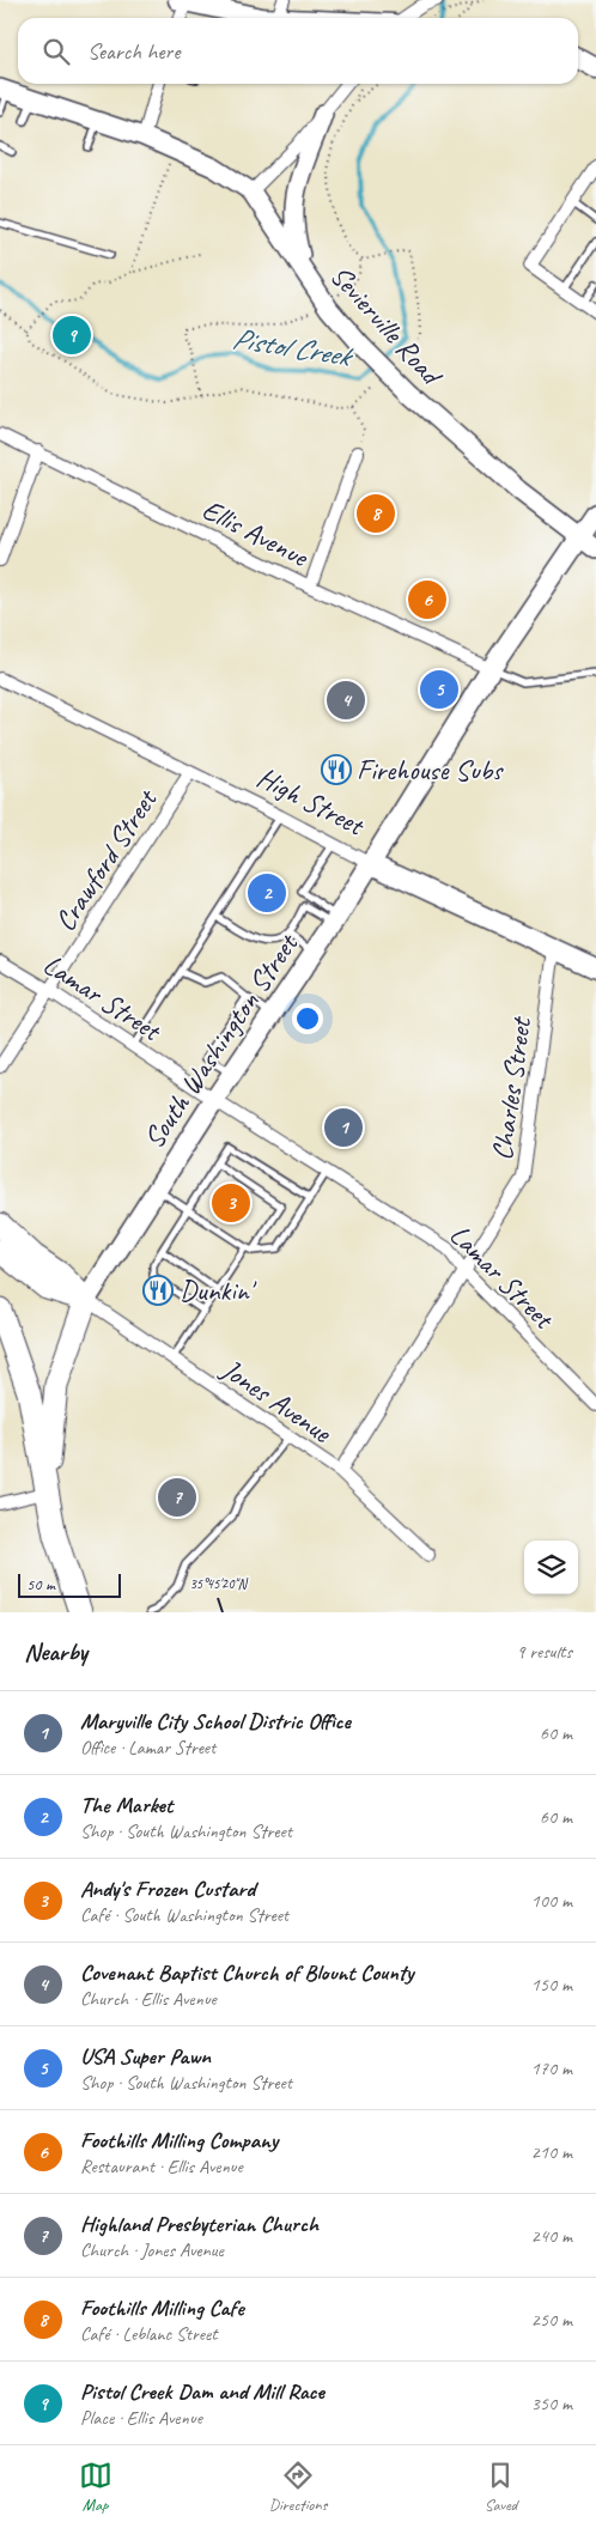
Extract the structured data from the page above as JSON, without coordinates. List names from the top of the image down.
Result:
{
  "streets": {
    "main road": ["High Street", "South Washington Street"],
    "street": [
      "Sevierville Road",
      "Ellis Avenue",
      "Crawford Street",
      "Lamar Street",
      "Charles Street",
      "Jones Avenue"
    ]
  },
  "crossings": [
    ["Sevierville Road", "South Washington Street"],
    ["Ellis Avenue", "South Washington Street"],
    ["High Street", "Crawford Street"],
    ["High Street", "South Washington Street"],
    ["High Street", "Charles Street"],
    ["Crawford Street", "Lamar Street"],
    ["Lamar Street", "South Washington Street"],
    ["Lamar Street", "Charles Street"],
    ["South Washington Street", "Jones Avenue"],
    ["Charles Street", "Jones Avenue"]
  ],
  "water": ["Pistol Creek"],
  "places": {
    "restaurant": ["Firehouse Subs", "Dunkin'"]
  },
  "scale_bar": "50 m",
  "page": {
    "search": "Search here",
    "pins": [
      "9",
      "8",
      "6",
      "5",
      "4",
      "2",
      "1",
      "3",
      "7"
    ],
    "scale": "50 m",
    "heading": ["Nearby", "9 results"],
    "list": [
      {
        "mark": "1",
        "name": "Maryville City School Distric Office",
        "note": "Office · Lamar Street",
        "value": "60 m"
      },
      {
        "mark": "2",
        "name": "The Market",
        "note": "Shop · South Washington Street",
        "value": "60 m"
      },
      {
        "mark": "3",
        "name": "Andy's Frozen Custard",
        "note": "Café · South Washington Street",
        "value": "100 m"
      },
      {
        "mark": "4",
        "name": "Covenant Baptist Church of Blount County",
        "note": "Church · Ellis Avenue",
        "value": "150 m"
      },
      {
        "mark": "5",
        "name": "USA Super Pawn",
        "note": "Shop · South Washington Street",
        "value": "170 m"
      },
      {
        "mark": "6",
        "name": "Foothills Milling Company",
        "note": "Restaurant · Ellis Avenue",
        "value": "210 m"
      },
      {
        "mark": "7",
        "name": "Highland Presbyterian Church",
        "note": "Church · Jones Avenue",
        "value": "240 m"
      },
      {
        "mark": "8",
        "name": "Foothills Milling Cafe",
        "note": "Café · Leblanc Street",
        "value": "250 m"
      },
      {
        "mark": "9",
        "name": "Pistol Creek Dam and Mill Race",
        "note": "Place · Ellis Avenue",
        "value": "350 m"
      }
    ],
    "nav": ["Map", "Directions", "Saved"]
  },
  "coordinates": ["35°45'20\"N"]
}
